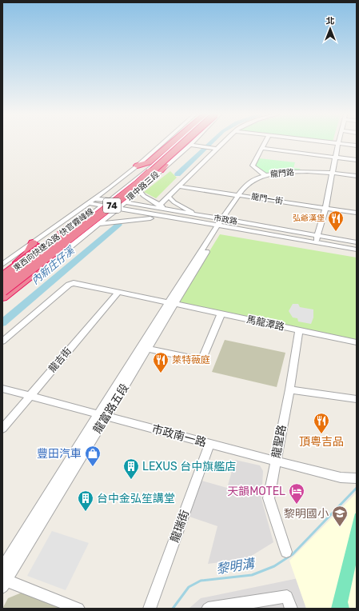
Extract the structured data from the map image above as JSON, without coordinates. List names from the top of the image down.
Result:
{
  "streets": {
    "highway": ["74", "東西向快速公路 快官霧峰線"],
    "street": [
      "龍門路",
      "環中路三段",
      "龍門一街",
      "市政路",
      "馬龍潭路",
      "龍吉街",
      "龍富路五段",
      "市政南一路",
      "龍聖路",
      "龍瑞街"
    ]
  },
  "crossings": [
    ["龍門路", "龍門一街"],
    ["龍門路", "市政路"],
    ["龍門路", "龍富路五段"],
    ["環中路三段", "市政路"],
    ["市政路", "龍富路五段"],
    ["馬龍潭路", "龍吉街"],
    ["馬龍潭路", "龍富路五段"],
    ["馬龍潭路", "龍聖路"],
    ["龍吉街", "市政南一路"],
    ["龍富路五段", "市政南一路"],
    ["市政南一路", "龍聖路"],
    ["市政南一路", "龍瑞街"]
  ],
  "water": ["內新庄仔溪", "黎明溝"],
  "places": {
    "restaurant": ["弘爺漢堡", "萊特薇庭", "頂粵吉品"],
    "shop": ["豐田汽車"],
    "building": ["LEXUS 台中旗艦店", "台中金弘笙講堂"],
    "hotel": ["天韻MOTEL"],
    "school or university": ["黎明國小"]
  },
  "north": "top"
}
